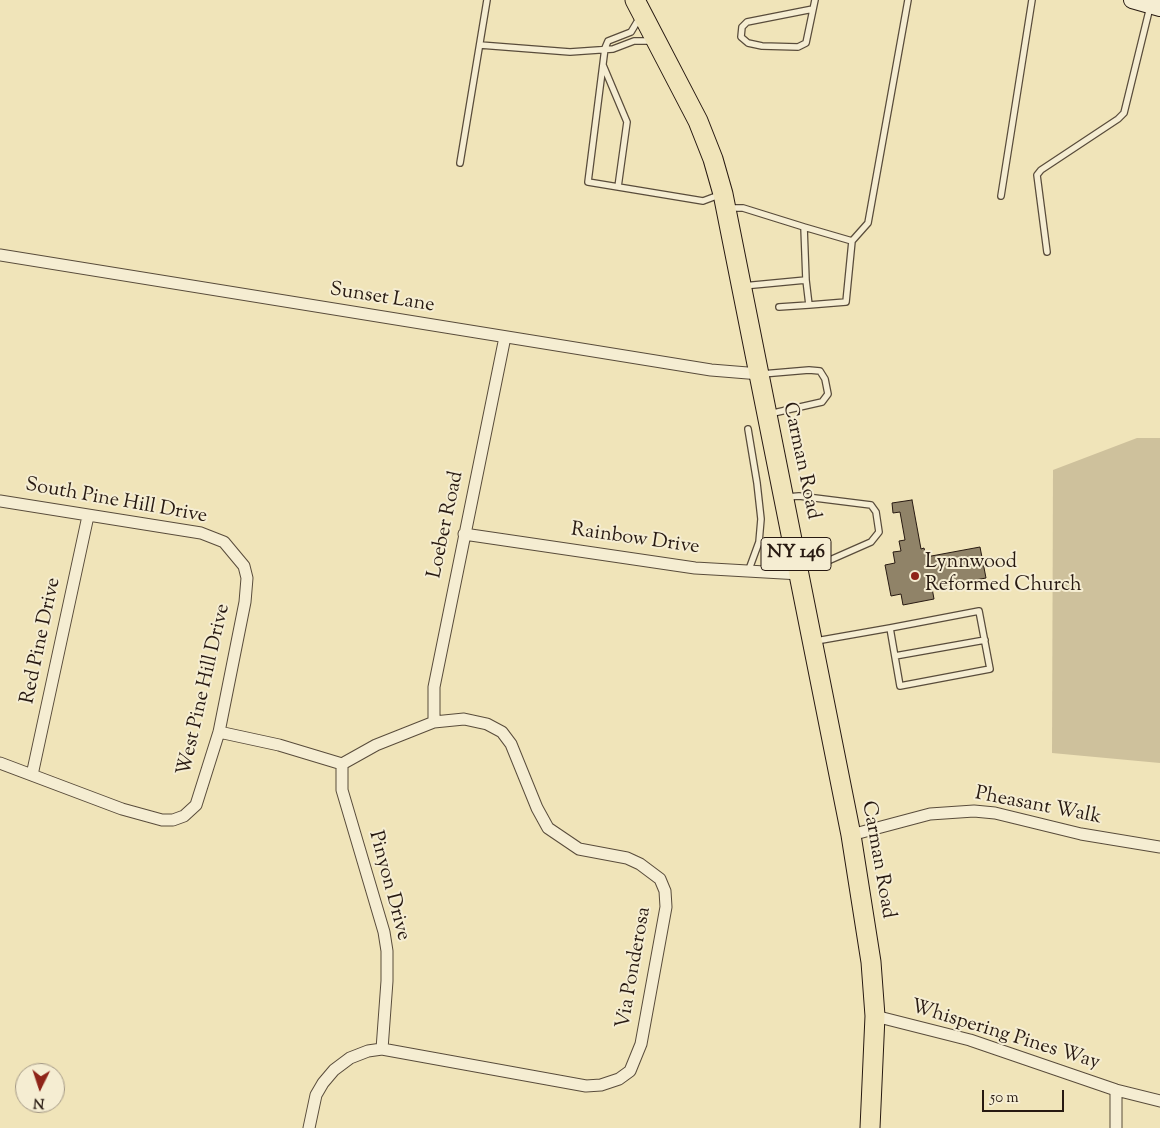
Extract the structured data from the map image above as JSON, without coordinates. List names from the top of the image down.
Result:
{
  "streets": {
    "main road": ["Carman Road", "NY 146"],
    "street": [
      "Sunset Lane",
      "South Pine Hill Drive",
      "Loeber Road",
      "Rainbow Drive",
      "Red Pine Drive",
      "West Pine Hill Drive",
      "Pheasant Walk",
      "Pinyon Drive",
      "Via Ponderosa",
      "Whispering Pines Way"
    ]
  },
  "crossings": [
    ["Sunset Lane", "Carman Road"],
    ["Sunset Lane", "Loeber Road"],
    ["Carman Road", "Rainbow Drive"],
    ["Carman Road", "Pheasant Walk"],
    ["Carman Road", "Whispering Pines Way"],
    ["South Pine Hill Drive", "Red Pine Drive"],
    ["South Pine Hill Drive", "West Pine Hill Drive"],
    ["Loeber Road", "Rainbow Drive"],
    ["Loeber Road", "Via Ponderosa"],
    ["Red Pine Drive", "West Pine Hill Drive"],
    ["Pinyon Drive", "Via Ponderosa"]
  ],
  "places": ["Lynnwood Reformed Church"],
  "scale_bar": "50 m",
  "north": "bottom"
}
